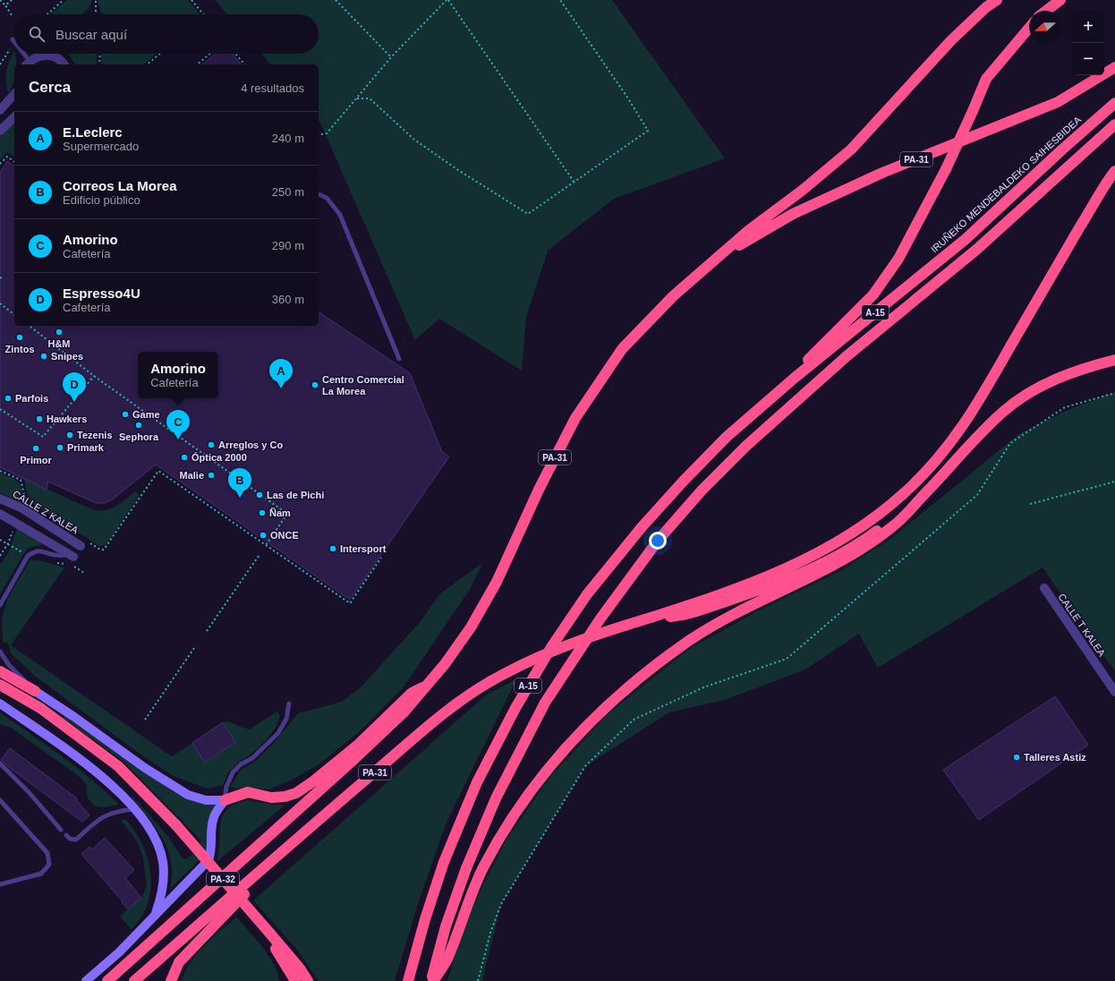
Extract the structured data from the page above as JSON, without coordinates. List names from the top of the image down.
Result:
{
  "streets": {
    "highway": [
      "PA-31",
      "IRUÑEKO MENDEBALDEKO SAIHESBIDEA",
      "A-15",
      "PA-32"
    ],
    "street": ["CALLE Z KALEA", "CALLE T KALEA"]
  },
  "places": [
    "H&M",
    "Zintos",
    "Snipes",
    "Centro Comercial La Morea",
    "Parfois",
    "Game",
    "Hawkers",
    "Sephora",
    "Tezenis",
    "Arreglos y Co",
    "Primark",
    "Primor",
    "Óptica 2000",
    "Malie",
    "Las de Pichi",
    "Ñam",
    "ONCE",
    "Intersport",
    "Talleres Astiz"
  ],
  "north": "left",
  "page": {
    "map_buttons": ["+", "−"],
    "search": "Buscar aquí",
    "heading": ["Cerca", "4 resultados"],
    "list": [
      {
        "mark": "A",
        "name": "E.Leclerc",
        "note": "Supermercado",
        "value": "240 m"
      },
      {
        "mark": "B",
        "name": "Correos La Morea",
        "note": "Edificio público",
        "value": "250 m"
      },
      {
        "mark": "C",
        "name": "Amorino",
        "note": "Cafetería",
        "value": "290 m"
      },
      {
        "mark": "D",
        "name": "Espresso4U",
        "note": "Cafetería",
        "value": "360 m"
      }
    ],
    "popup": ["Amorino", "Cafetería"],
    "pins": [
      "A",
      "D",
      "C",
      "B"
    ]
  }
}
